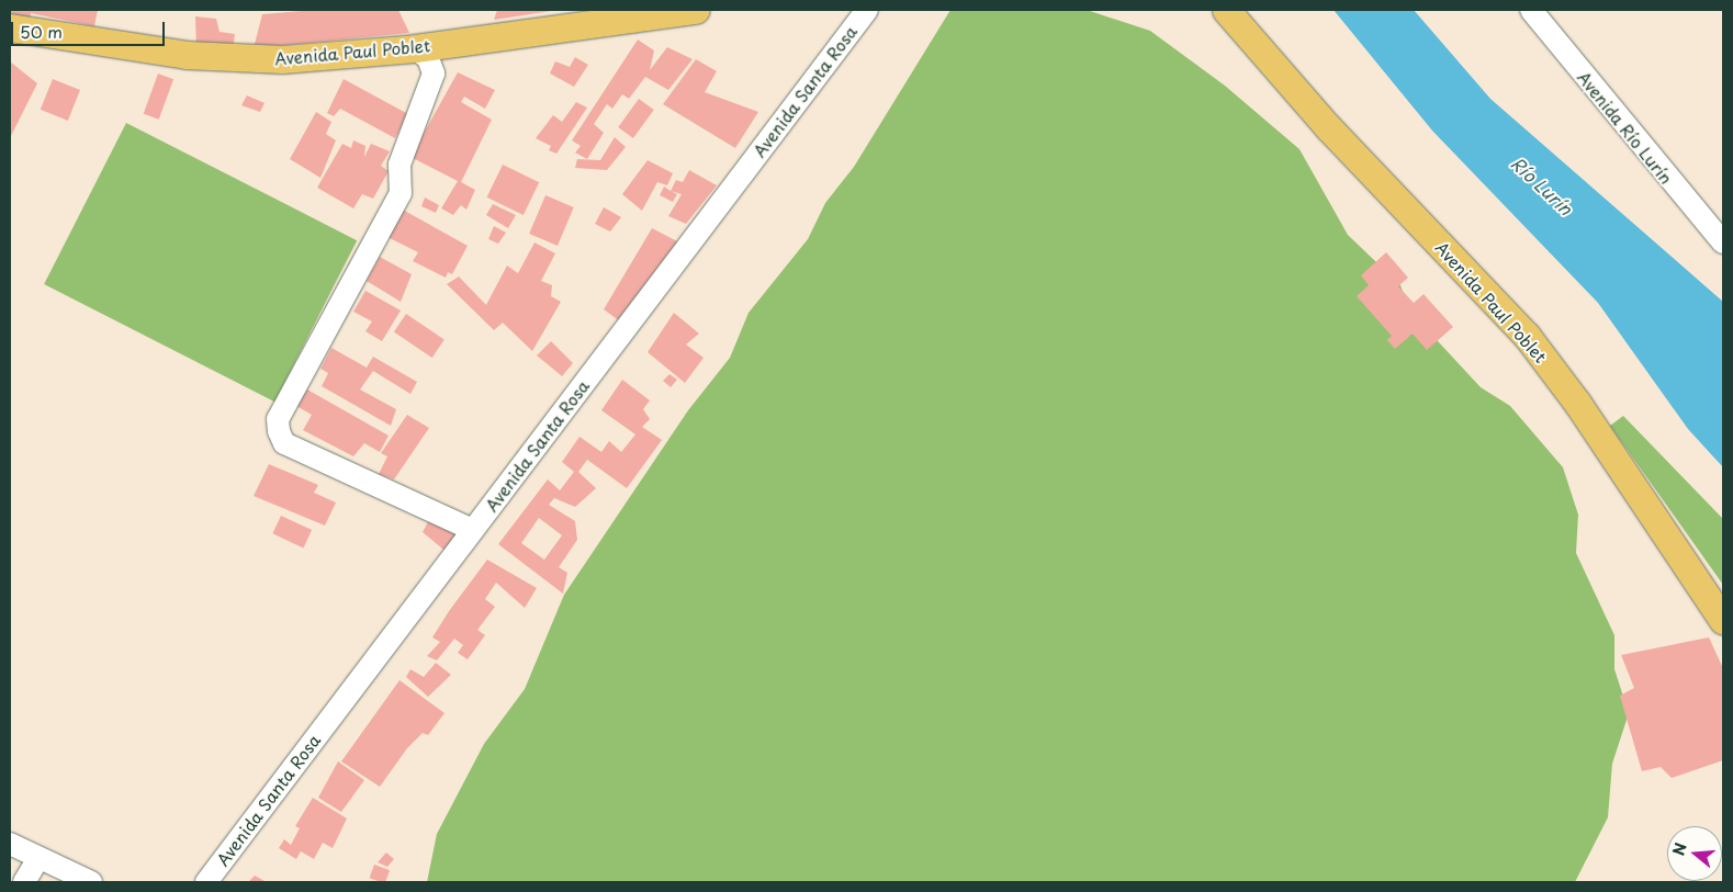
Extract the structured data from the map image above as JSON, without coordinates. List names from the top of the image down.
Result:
{
  "streets": {
    "main road": ["Avenida Paul Poblet"],
    "street": ["Avenida Santa Rosa", "Avenida Río Lurín"]
  },
  "water": ["Río Lurín"],
  "scale_bar": "50 m",
  "north": "left"
}
